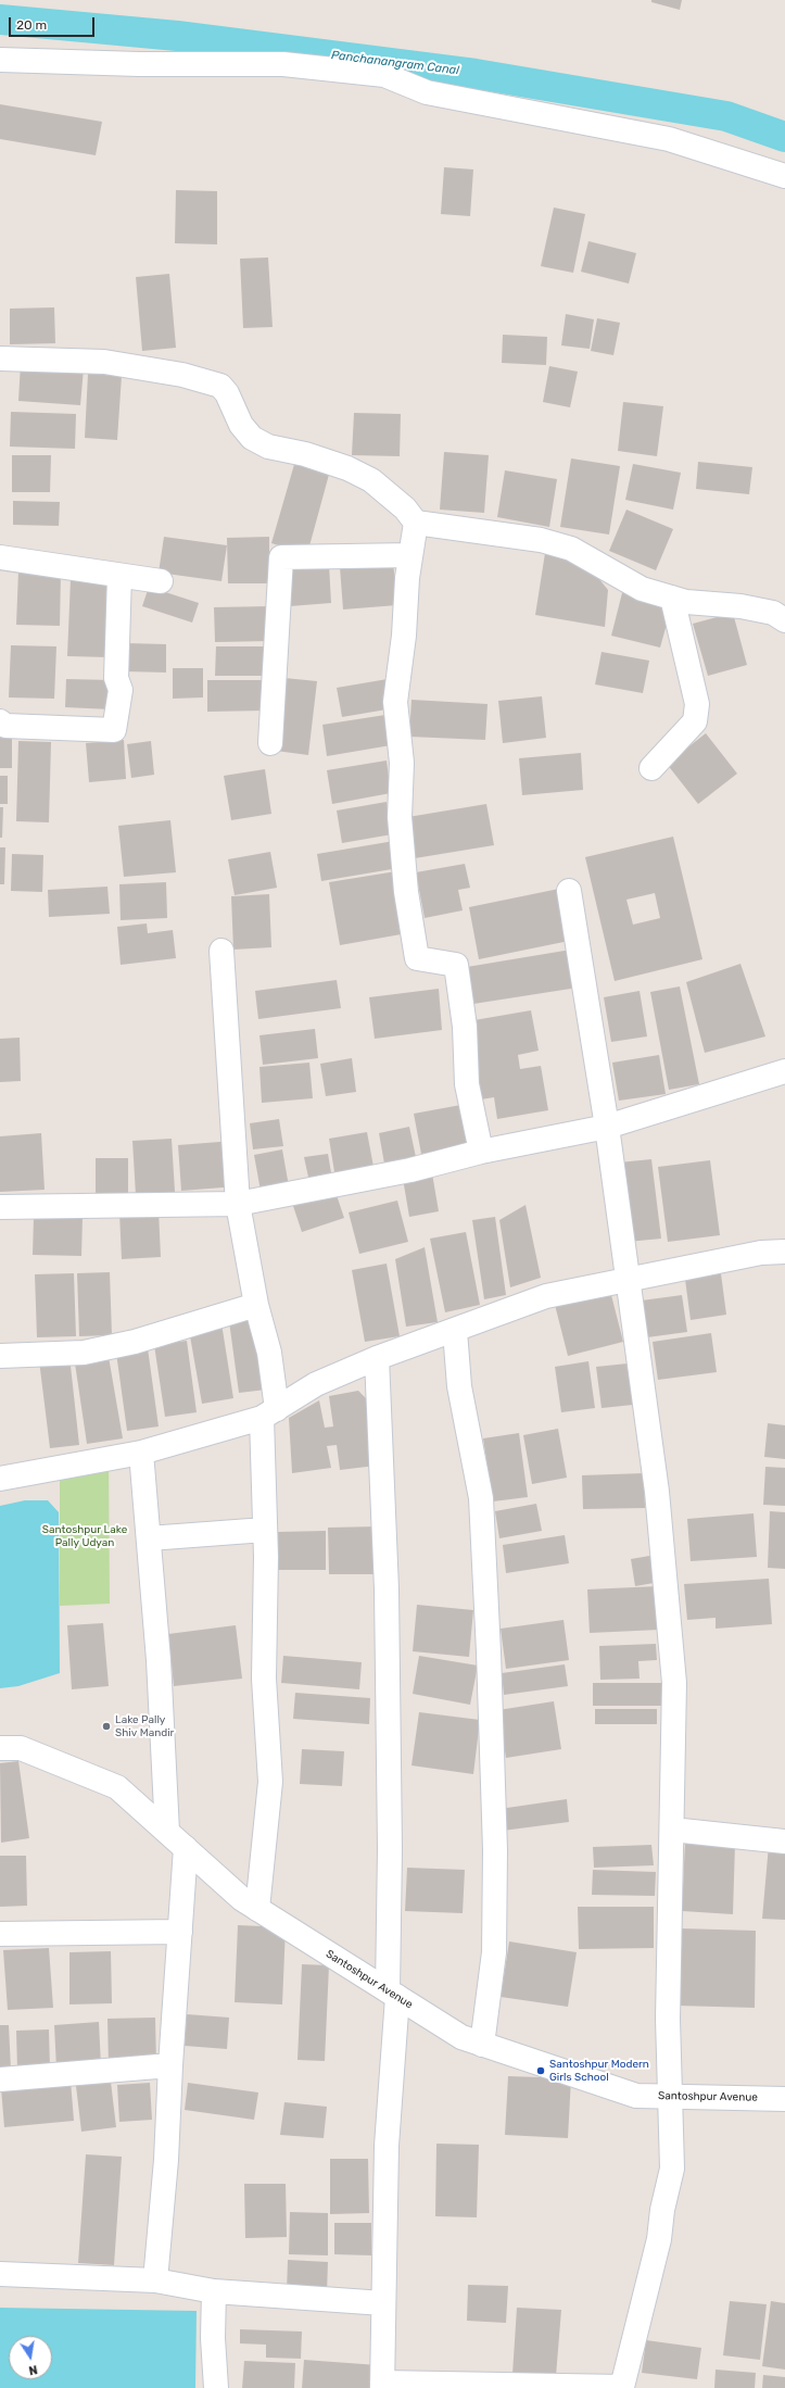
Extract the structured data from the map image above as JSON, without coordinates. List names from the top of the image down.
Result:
{
  "streets": {
    "street": ["Santoshpur Avenue"]
  },
  "water": ["Panchanangram Canal"],
  "parks": ["Santoshpur Lake Pally Udyan"],
  "places": ["Lake Pally Shiv Mandir", "Santoshpur Modern Girls School"],
  "scale_bar": "20 m",
  "north": "bottom"
}
